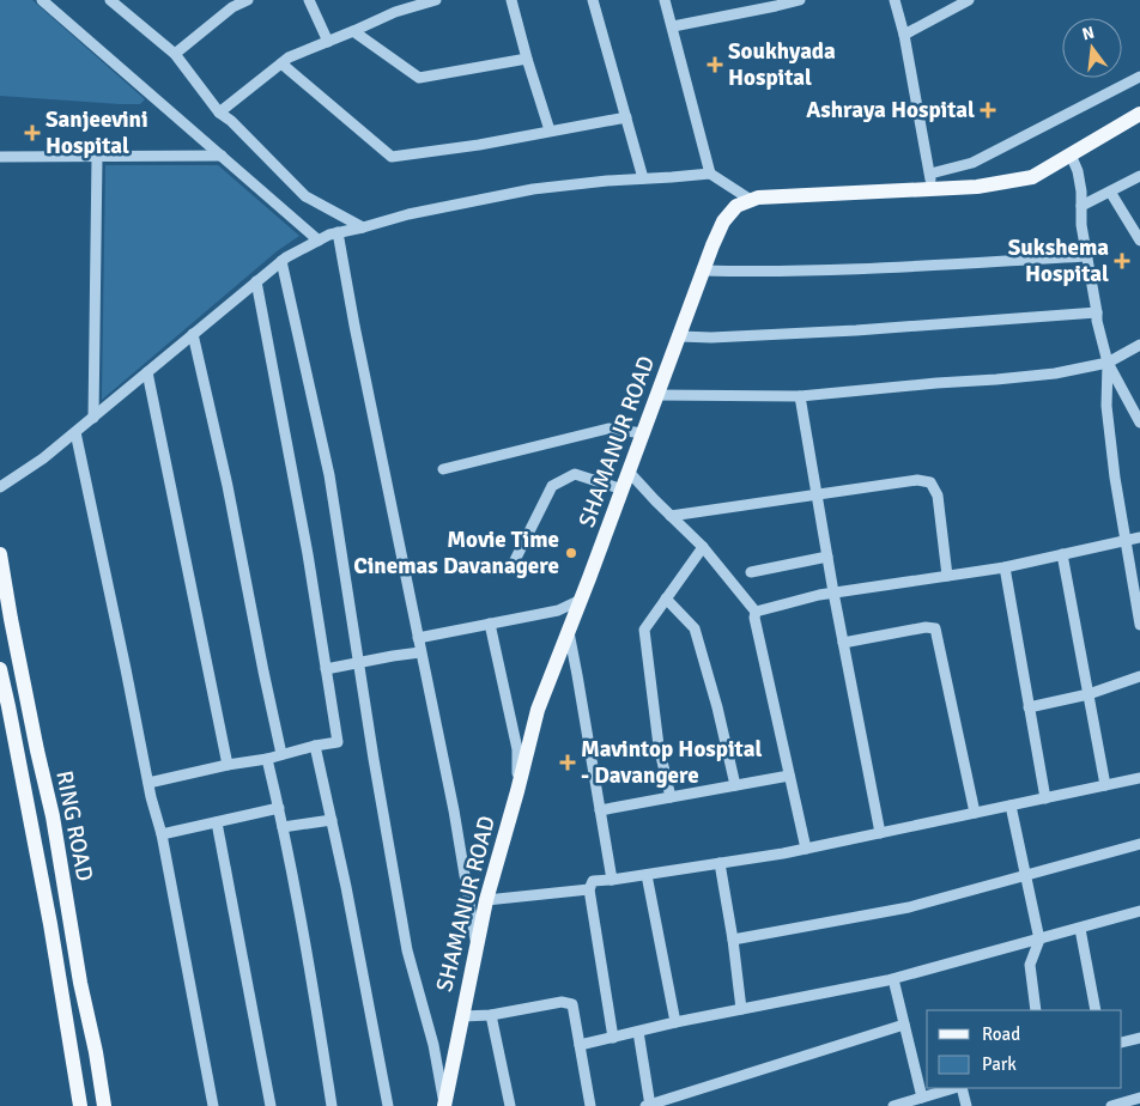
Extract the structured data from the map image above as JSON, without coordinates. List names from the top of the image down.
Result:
{
  "streets": {
    "main road": ["SHAMANUR ROAD", "RING ROAD"]
  },
  "places": {
    "health": [
      "Soukhyada Hospital",
      "Ashraya Hospital",
      "Sanjeevini Hospital",
      "Sukshema Hospital",
      "Mavintop Hospital - Davangere"
    ],
    "other": ["Movie Time Cinemas Davanagere"]
  },
  "legend": ["Road", "Park"],
  "north": "top"
}
